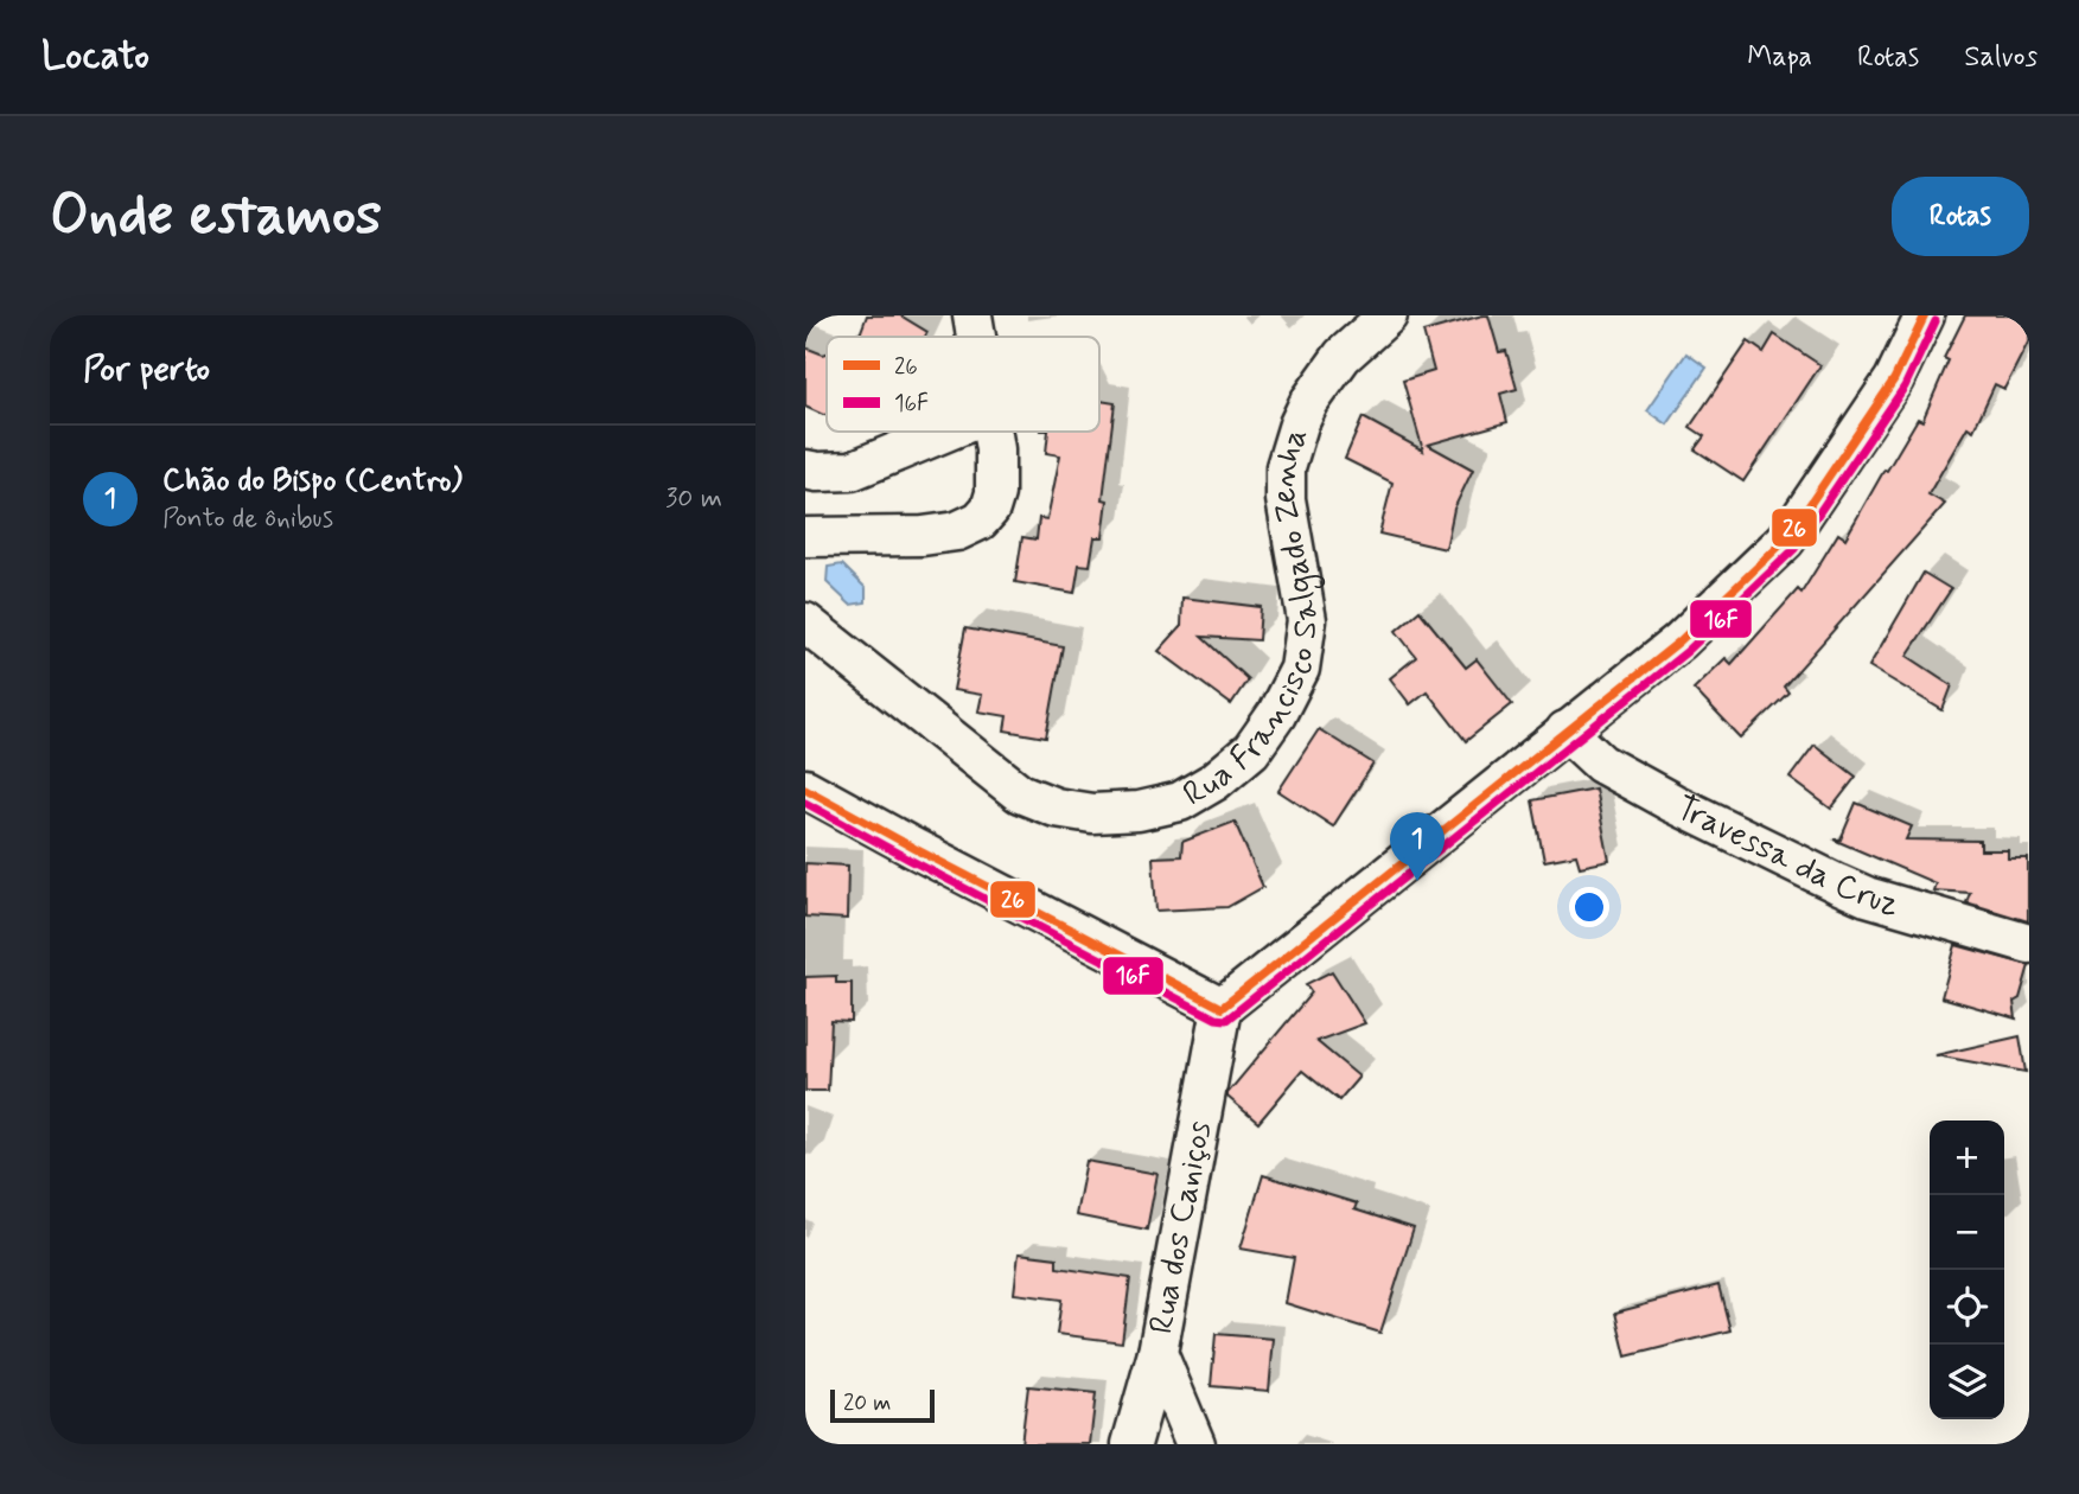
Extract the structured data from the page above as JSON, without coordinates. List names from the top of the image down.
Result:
{
  "streets": {
    "street": ["Rua Francisco Salgado Zenha", "Travessa da Cruz", "Rua dos Caniços"]
  },
  "lines": ["transit line 26", "transit line 16F"],
  "legend": ["26", "16F"],
  "scale_bar": "20 m",
  "page": {
    "header": "Locato",
    "nav": ["Mapa", "Rotas", "Salvos"],
    "buttons": "Rotas",
    "title": "Onde estamos",
    "heading": "Por perto",
    "list": [
      {
        "mark": "1",
        "name": "Chão do Bispo (Centro)",
        "note": "Ponto de ônibus",
        "value": "30 m"
      }
    ],
    "pins": "1",
    "map_buttons": ["+", "−"],
    "scale": "20 m"
  }
}
